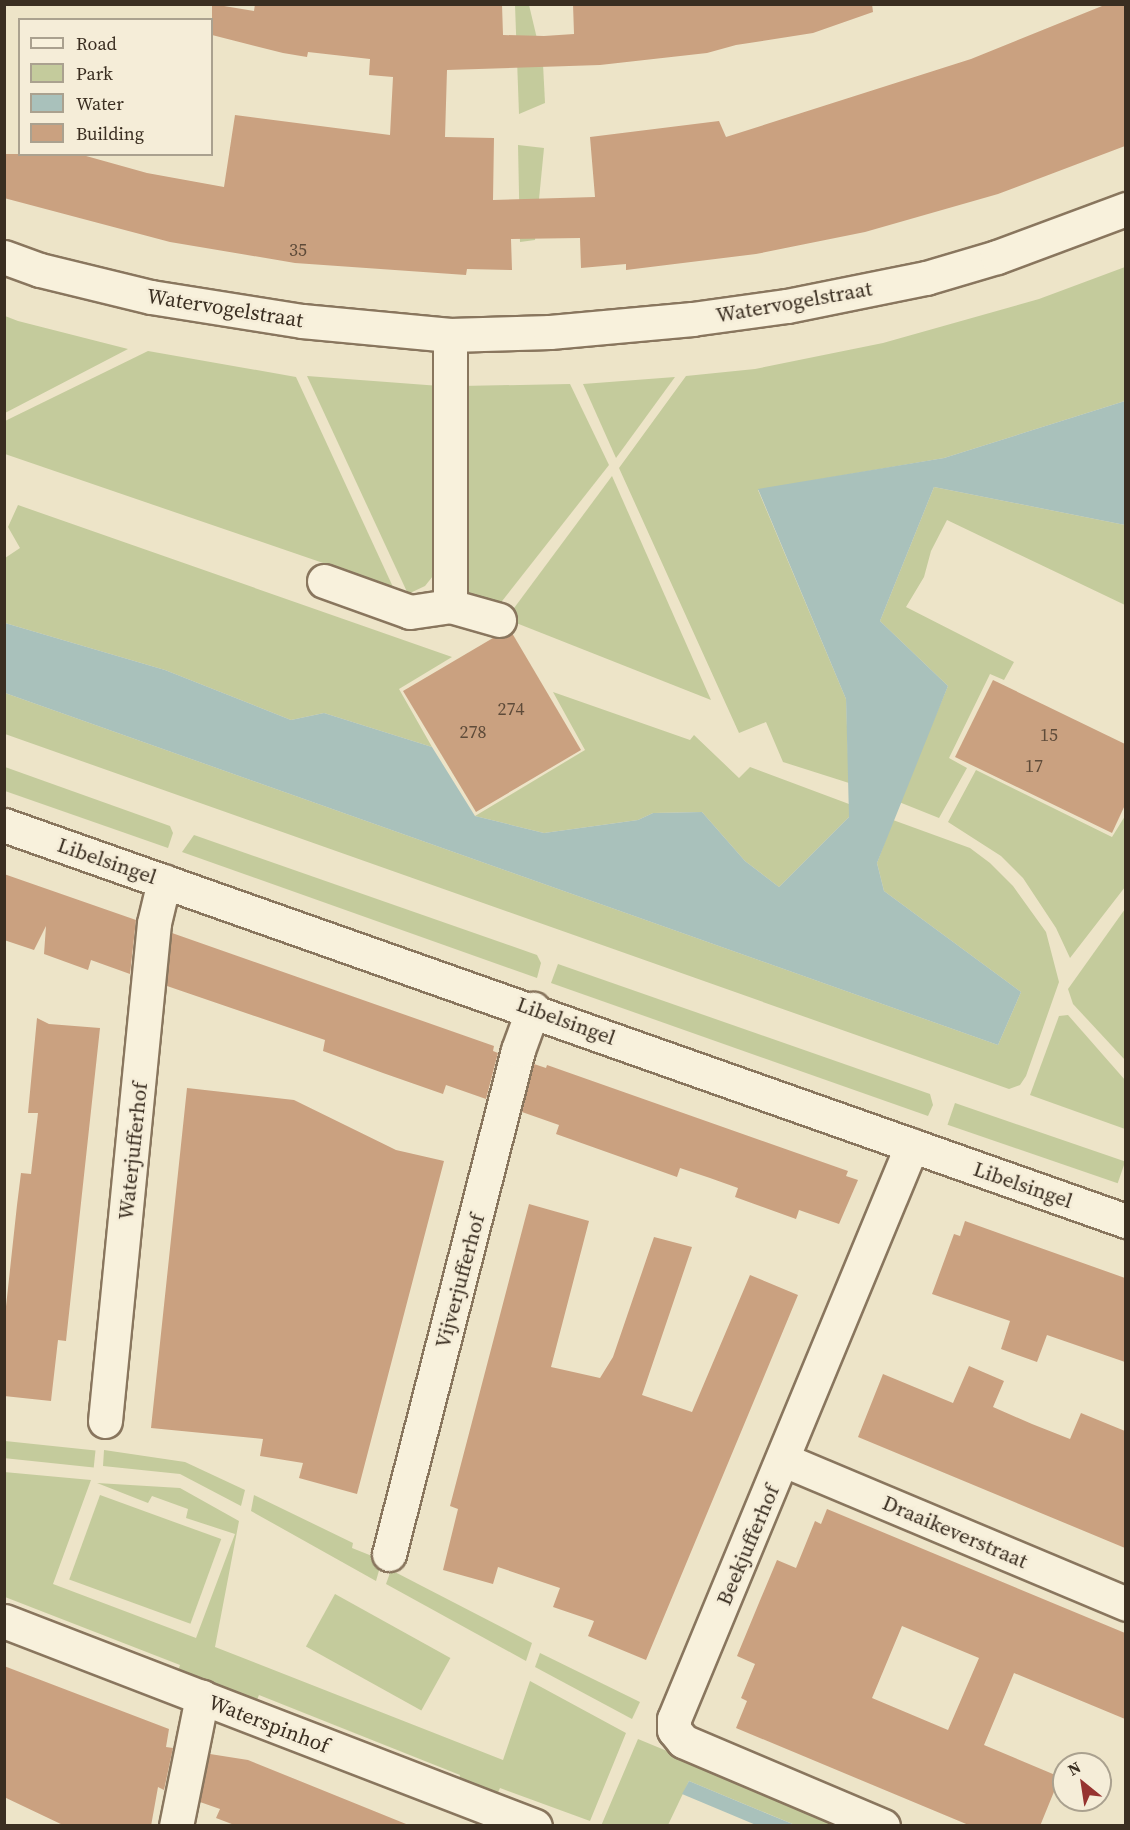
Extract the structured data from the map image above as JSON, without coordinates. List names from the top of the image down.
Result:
{
  "streets": {
    "street": [
      "Watervogelstraat",
      "Libelsingel",
      "Waterjufferhof",
      "Vijverjufferhof",
      "Draaikeverstraat",
      "Beekjufferhof",
      "Waterspinhof"
    ]
  },
  "crossings": [
    ["Libelsingel", "Waterjufferhof"],
    ["Libelsingel", "Vijverjufferhof"],
    ["Libelsingel", "Beekjufferhof"],
    ["Draaikeverstraat", "Beekjufferhof"]
  ],
  "house_numbers": [
    "35",
    "274",
    "278",
    "15",
    "17"
  ],
  "legend": [
    "Road",
    "Park",
    "Water",
    "Building"
  ],
  "north": "top left"
}
